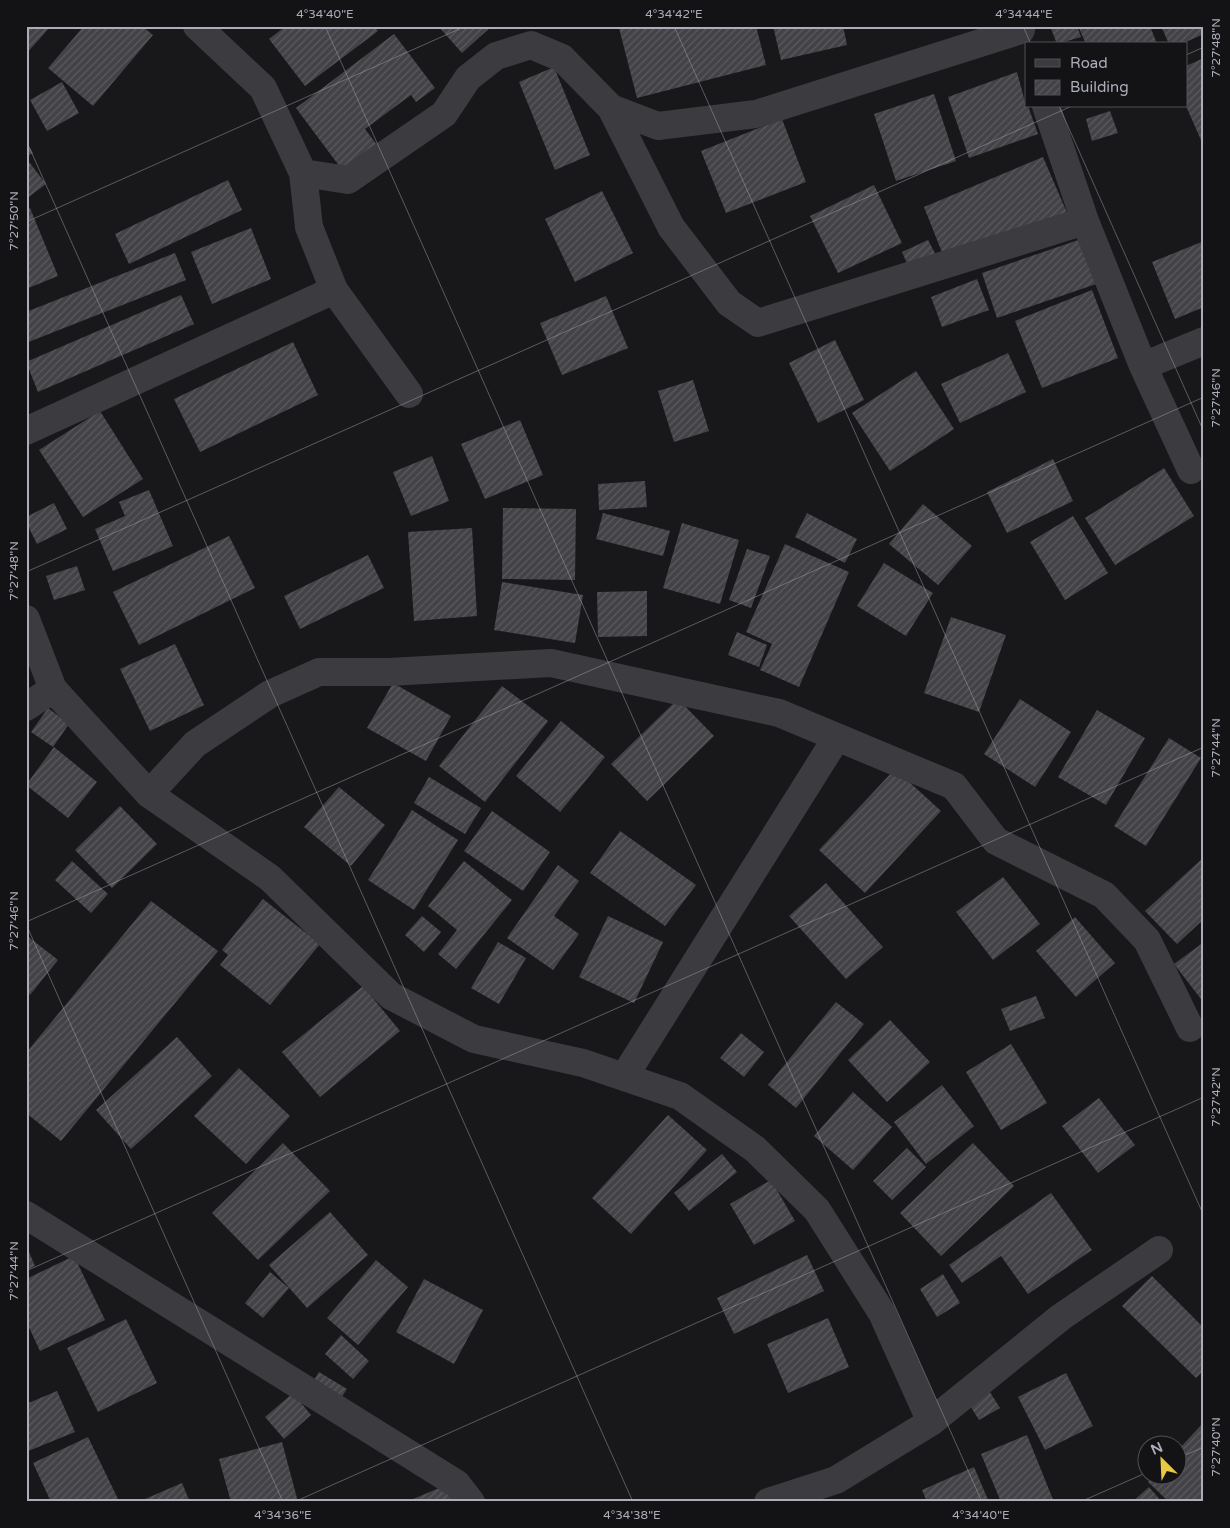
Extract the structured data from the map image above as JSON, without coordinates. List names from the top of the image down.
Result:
{
  "legend": ["Road", "Building"],
  "north": "top left",
  "coordinates": [
    "4°34'40\"E",
    "4°34'42\"E",
    "4°34'44\"E",
    "7°27'48\"N",
    "7°27'50\"N",
    "7°27'46\"N",
    "7°27'44\"N",
    "7°27'42\"N",
    "7°27'40\"N",
    "4°34'36\"E",
    "4°34'38\"E"
  ]
}
